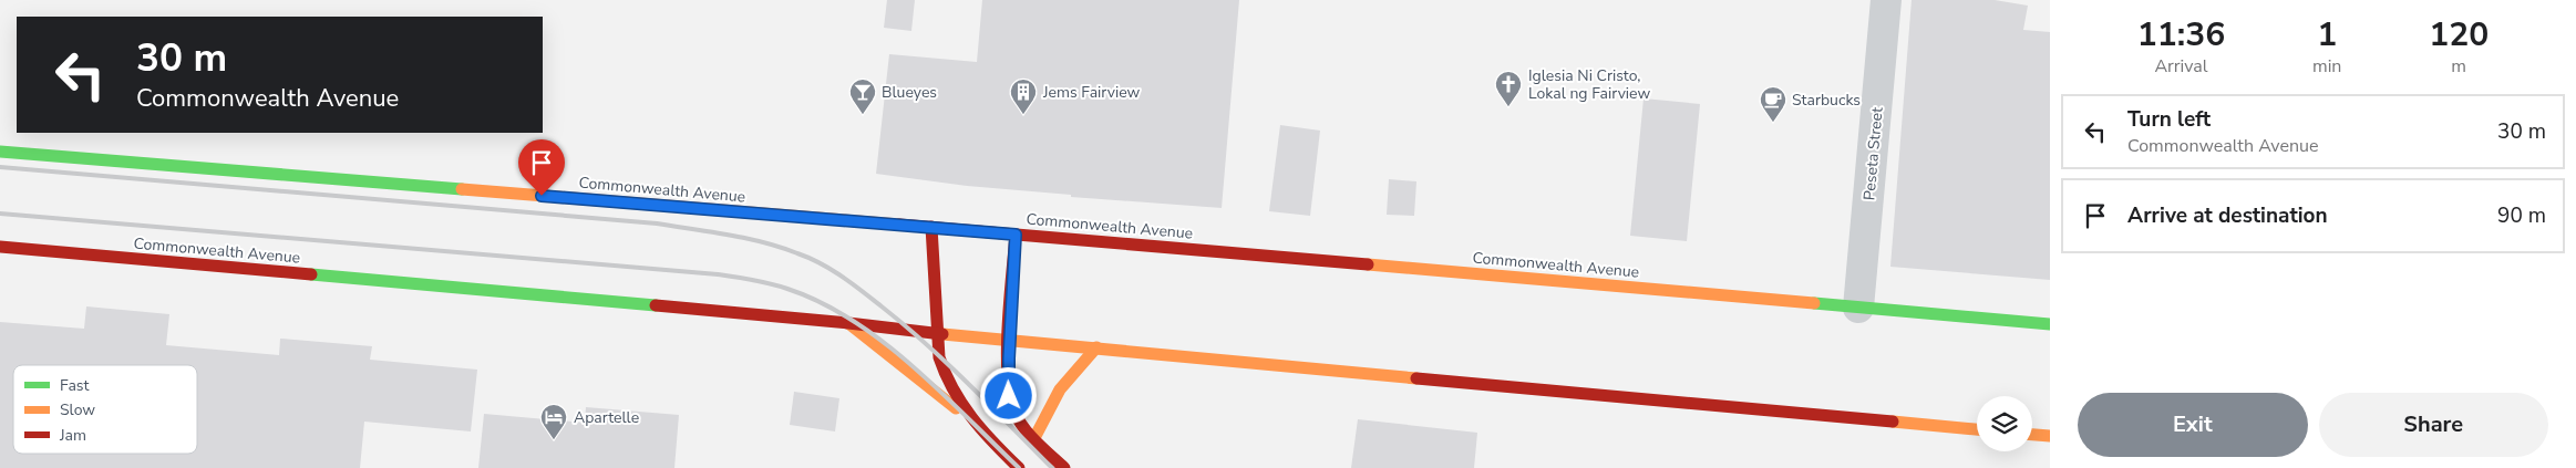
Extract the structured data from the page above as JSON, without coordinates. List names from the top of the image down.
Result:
{
  "streets": {
    "main road": ["Commonwealth Avenue"],
    "street": ["Peseta Street"]
  },
  "crossings": [
    ["Peseta Street", "Commonwealth Avenue"]
  ],
  "places": {
    "church": ["Iglesia Ni Cristo, Lokal ng Fairview"],
    "bar": ["Blueyes"],
    "building": ["Jems Fairview"],
    "cafe": ["Starbucks"],
    "hotel": ["Apartelle"]
  },
  "legend": ["Fast", "Slow", "Jam"],
  "page": {
    "eta": [
      "11:36",
      "Arrival",
      "1",
      "min",
      "120",
      "m"
    ],
    "turn": ["30 m", "Commonwealth Avenue"],
    "list": [
      {
        "name": "Turn left",
        "note": "Commonwealth Avenue",
        "value": "30 m"
      },
      {
        "name": "Arrive at destination",
        "value": "90 m"
      }
    ],
    "buttons": ["Exit", "Share"]
  }
}
